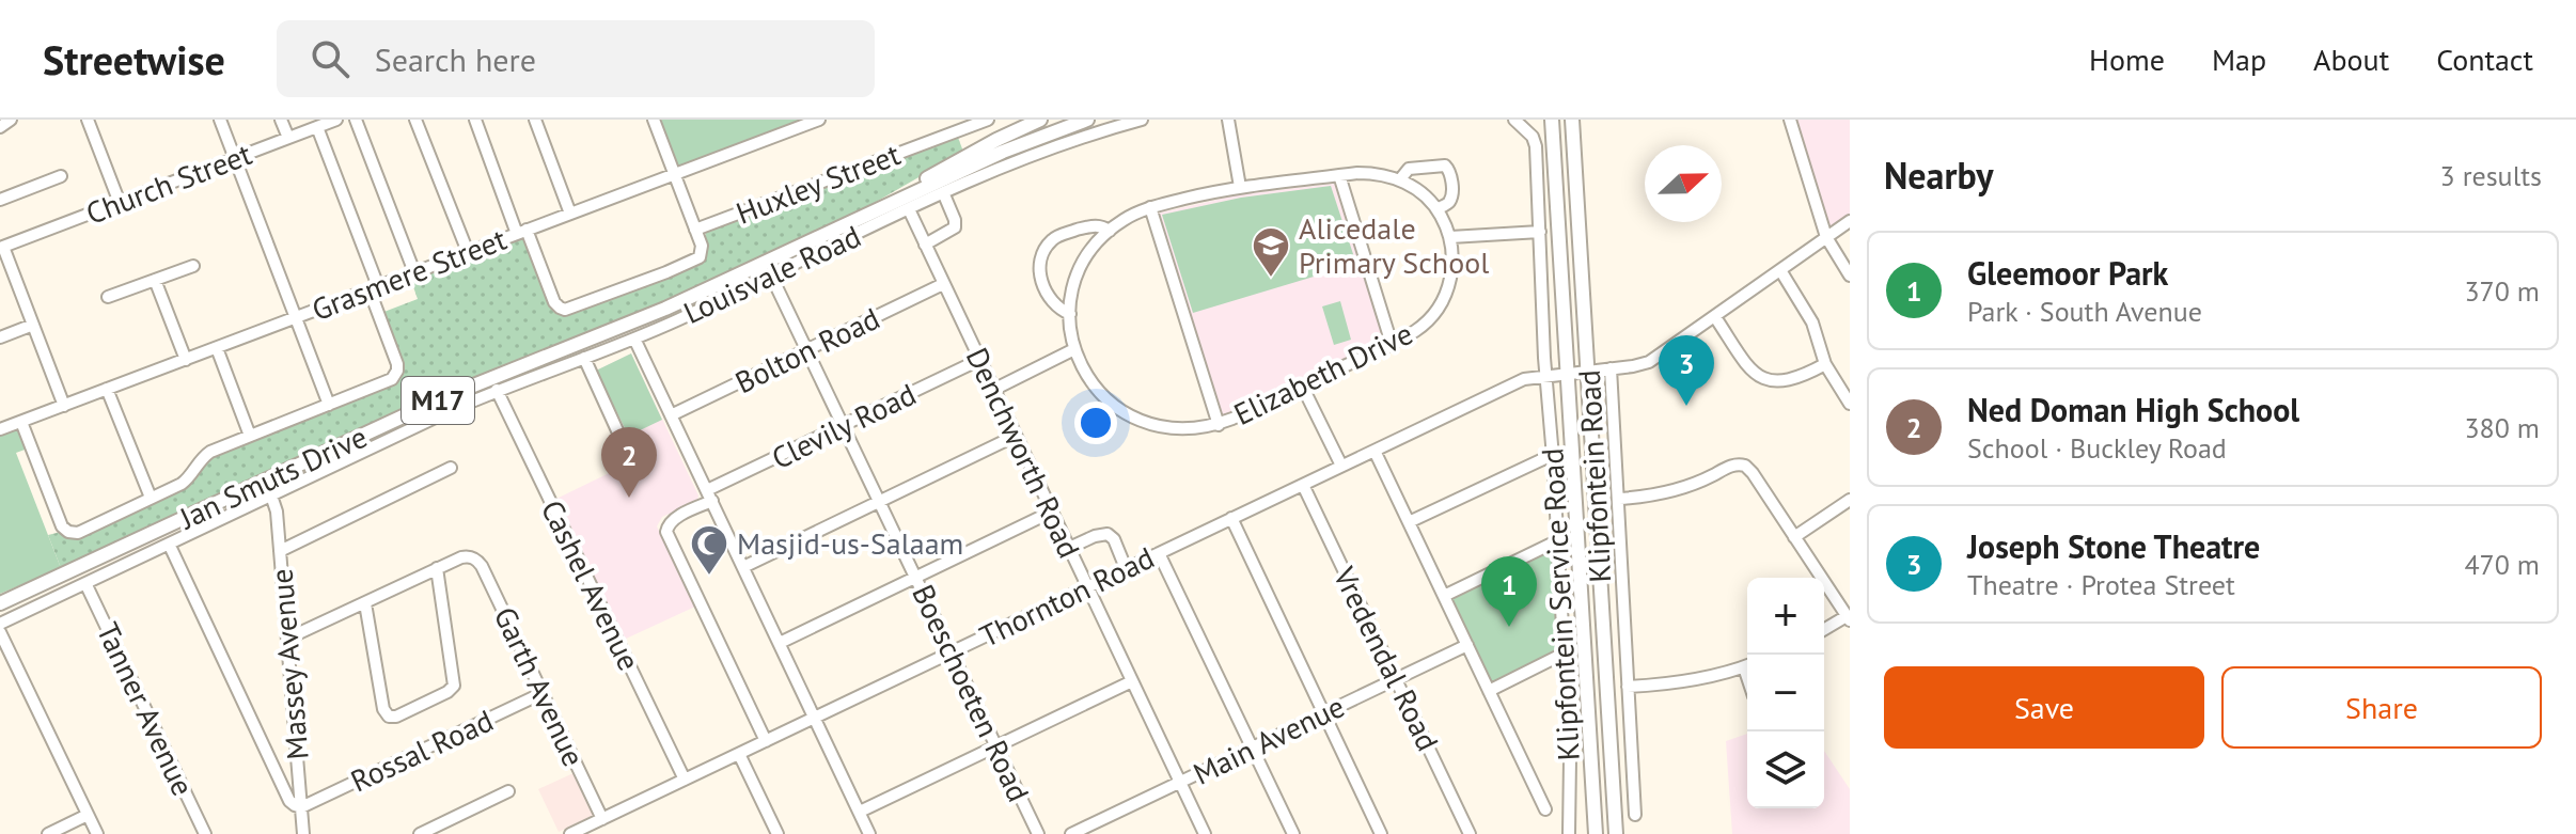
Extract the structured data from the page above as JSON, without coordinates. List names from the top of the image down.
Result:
{
  "streets": {
    "main road": ["M17", "Klipfontein Road", "Jan Smuts Drive"],
    "street": [
      "Church Street",
      "Huxley Street",
      "Grasmere Street",
      "Louisvale Road",
      "Bolton Road",
      "Elizabeth Drive",
      "Clevily Road",
      "Denchworth Road",
      "Cashel Avenue",
      "Thornton Road",
      "Klipfontein Service Road",
      "Vredendal Road",
      "Massey Avenue",
      "Garth Avenue",
      "Boeschoeten Road",
      "Tanner Avenue",
      "Main Avenue",
      "Rossal Road"
    ]
  },
  "crossings": [
    ["Louisvale Road", "Denchworth Road"],
    ["Louisvale Road", "Cashel Avenue"],
    ["Louisvale Road", "Massey Avenue"],
    ["Louisvale Road", "Boeschoeten Road"],
    ["Louisvale Road", "Tanner Avenue"],
    ["Bolton Road", "Denchworth Road"],
    ["Bolton Road", "Boeschoeten Road"],
    ["Clevily Road", "Denchworth Road"],
    ["Clevily Road", "Thornton Road"],
    ["Clevily Road", "Boeschoeten Road"],
    ["Denchworth Road", "Thornton Road"],
    ["Denchworth Road", "Main Avenue"],
    ["Klipfontein Road", "Thornton Road"],
    ["Cashel Avenue", "Thornton Road"],
    ["Thornton Road", "Klipfontein Service Road"],
    ["Thornton Road", "Vredendal Road"],
    ["Thornton Road", "Garth Avenue"],
    ["Thornton Road", "Boeschoeten Road"],
    ["Vredendal Road", "Main Avenue"],
    ["Massey Avenue", "Rossal Road"],
    ["Garth Avenue", "Rossal Road"]
  ],
  "places": {
    "school or university": ["Alicedale Primary School"],
    "mosque": ["Masjid-us-Salaam"]
  },
  "north": "right",
  "page": {
    "header": "Streetwise",
    "search": "Search here",
    "nav": [
      "Home",
      "Map",
      "About",
      "Contact"
    ],
    "heading": ["Nearby", "3 results"],
    "list": [
      {
        "mark": "1",
        "name": "Gleemoor Park",
        "note": "Park · South Avenue",
        "value": "370 m"
      },
      {
        "mark": "2",
        "name": "Ned Doman High School",
        "note": "School · Buckley Road",
        "value": "380 m"
      },
      {
        "mark": "3",
        "name": "Joseph Stone Theatre",
        "note": "Theatre · Protea Street",
        "value": "470 m"
      }
    ],
    "pins": ["3", "2", "1"],
    "map_buttons": ["+", "−"],
    "buttons": ["Save", "Share"]
  }
}
